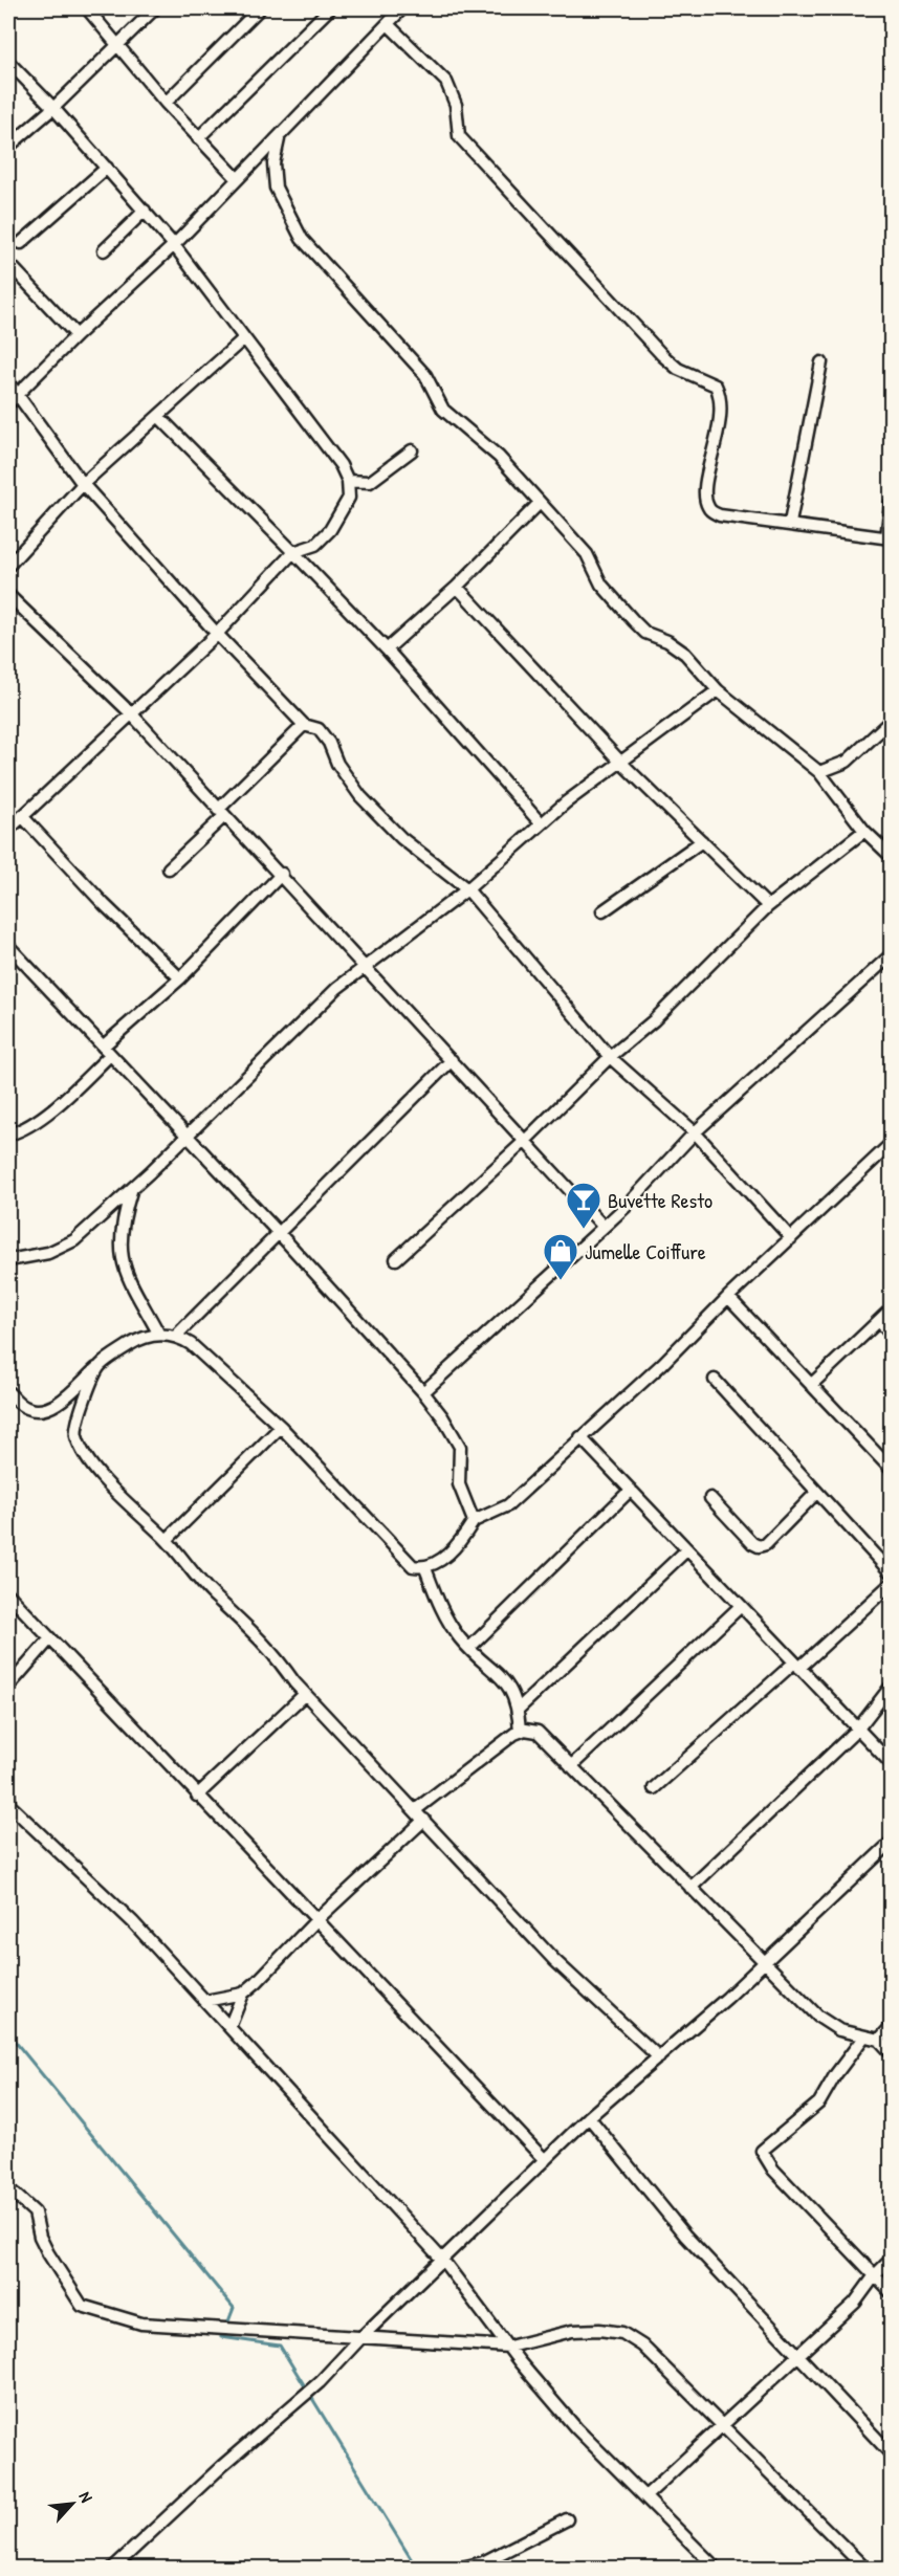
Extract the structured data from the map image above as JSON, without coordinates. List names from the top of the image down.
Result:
{
  "places": {
    "bar": ["Buvette Resto"],
    "shop": ["Jumelle Coiffure"]
  },
  "north": "top right"
}
